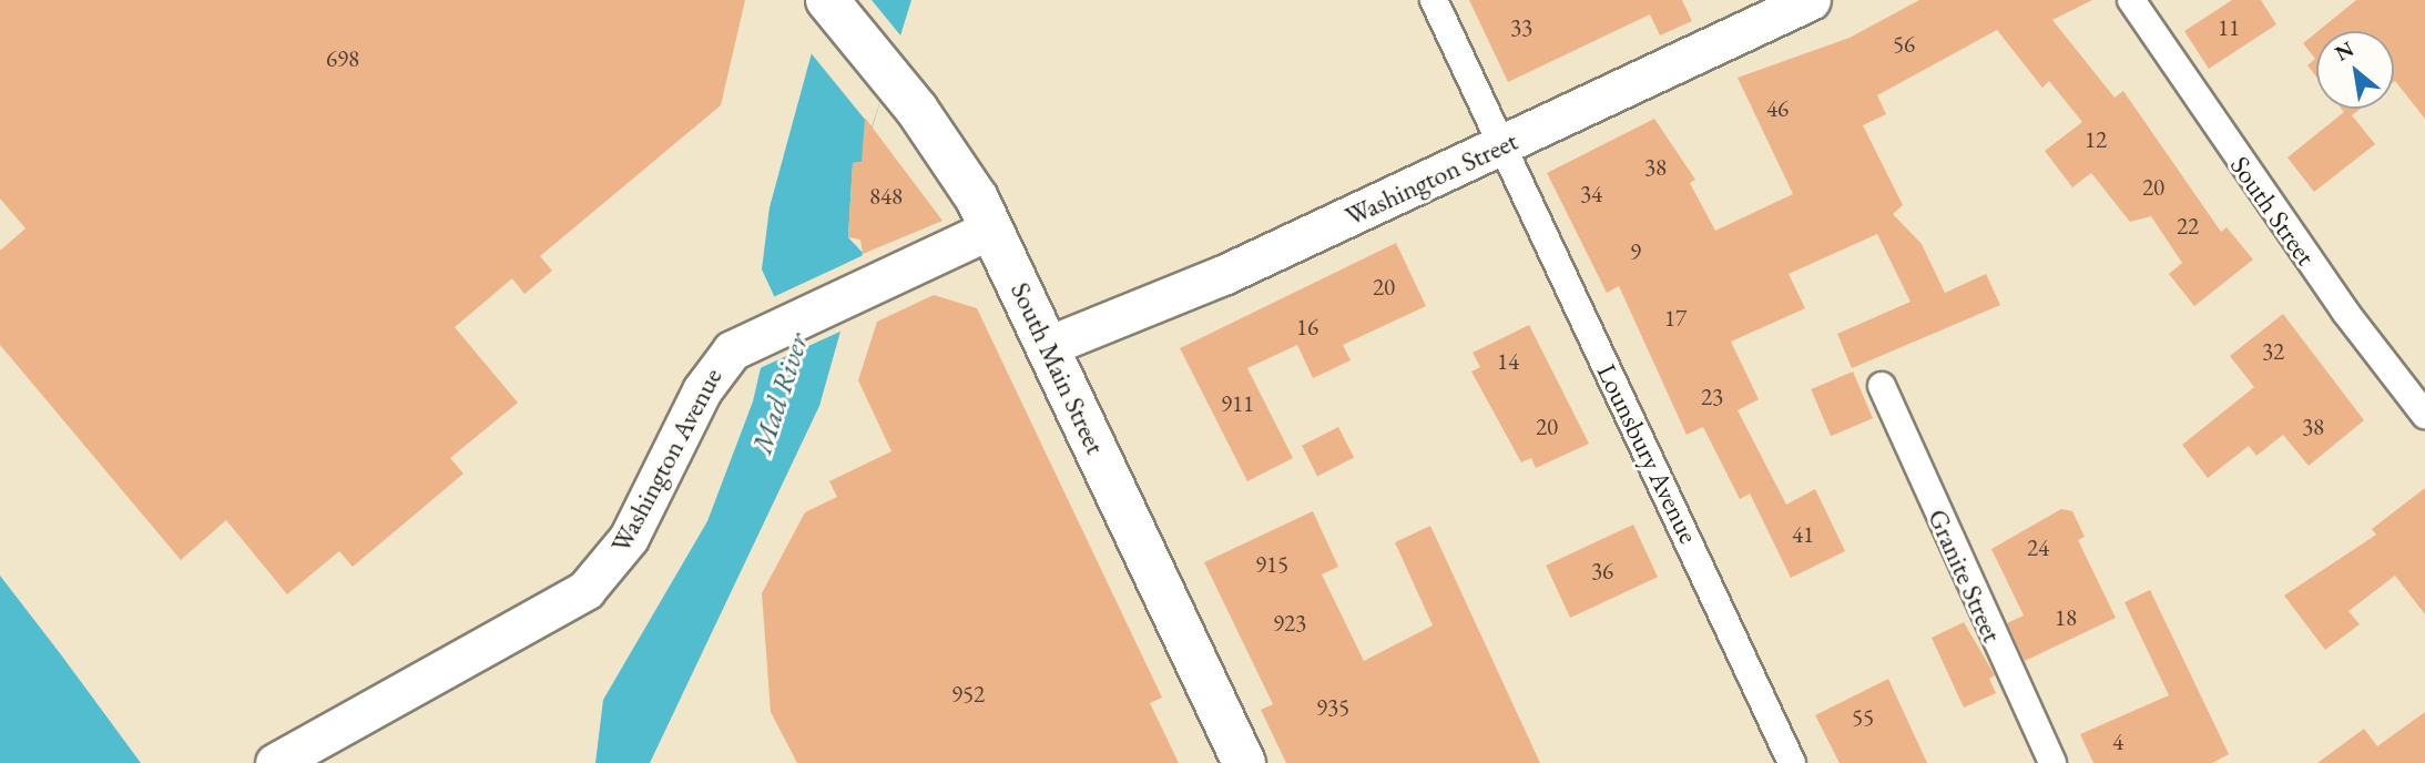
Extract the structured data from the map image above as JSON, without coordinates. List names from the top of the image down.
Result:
{
  "streets": {
    "main road": ["Washington Street", "South Main Street", "Washington Avenue"],
    "street": ["South Street", "Lounsbury Avenue", "Granite Street"]
  },
  "crossings": [
    ["Washington Street", "South Main Street"],
    ["Washington Street", "Lounsbury Avenue"],
    ["South Main Street", "Washington Avenue"]
  ],
  "water": ["Mad River"],
  "house_numbers": [
    "33",
    "11",
    "56",
    "698",
    "46",
    "12",
    "38",
    "20",
    "34",
    "848",
    "22",
    "9",
    "20",
    "17",
    "16",
    "32",
    "14",
    "23",
    "911",
    "20",
    "38",
    "41",
    "24",
    "915",
    "36",
    "18",
    "923",
    "952",
    "935",
    "55",
    "4"
  ],
  "north": "top left"
}
